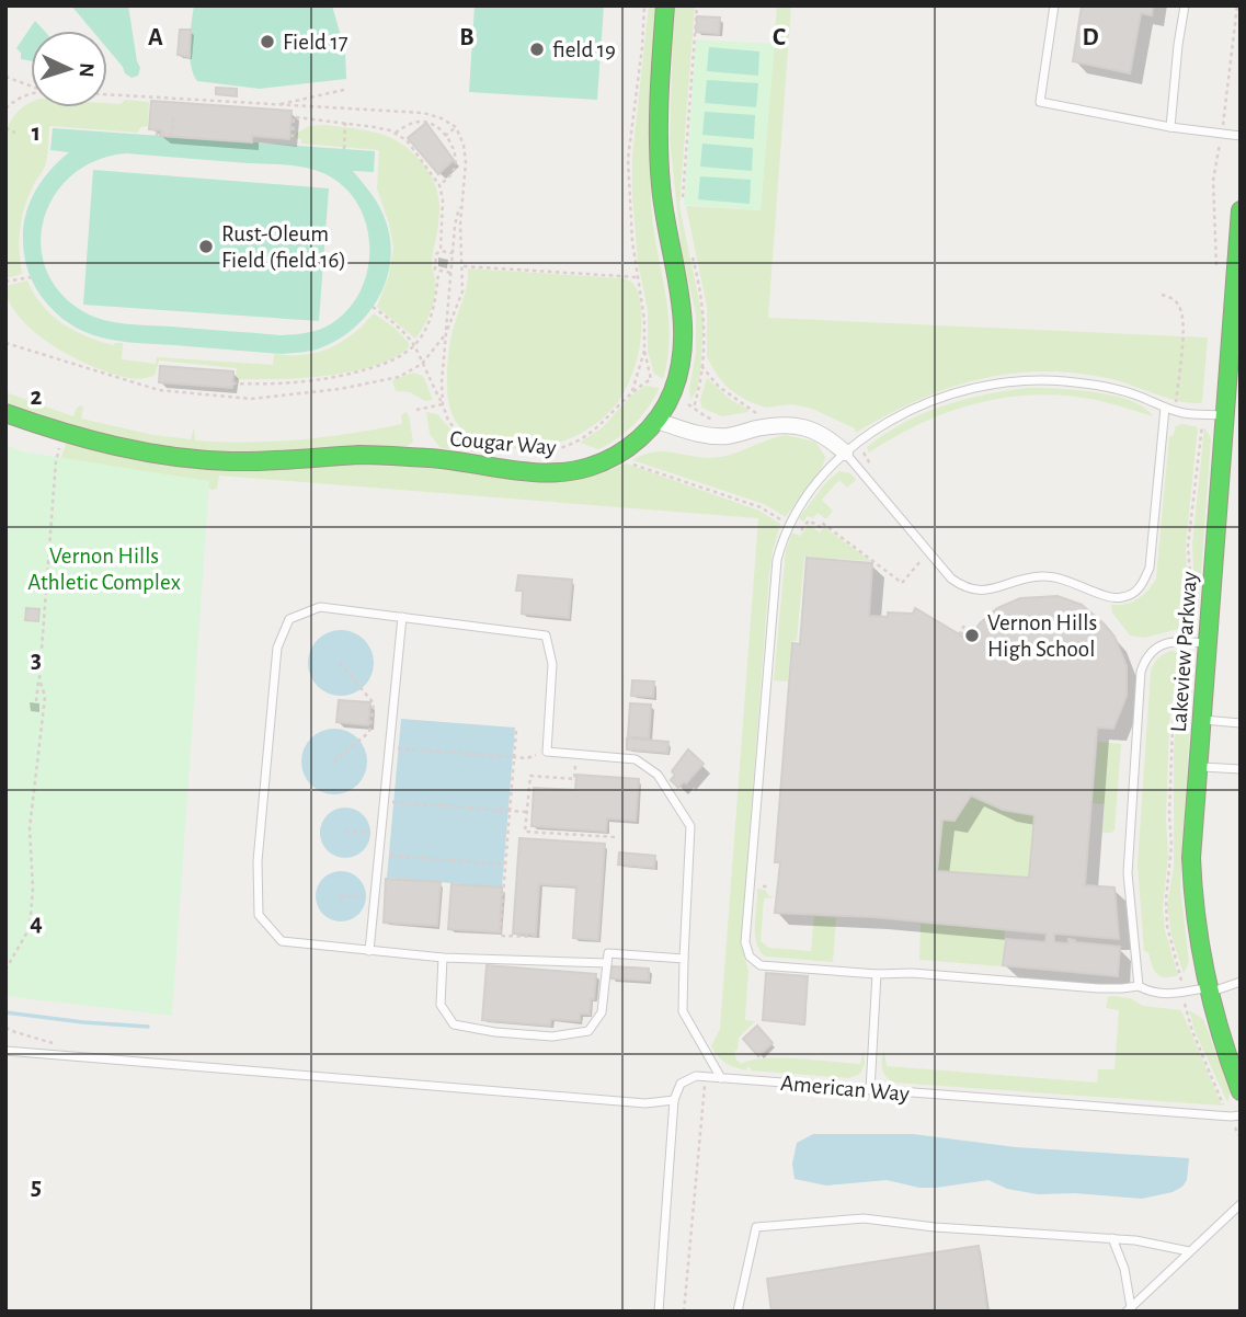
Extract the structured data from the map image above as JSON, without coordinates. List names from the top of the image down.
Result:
{
  "streets": {
    "street": ["Cougar Way", "Lakeview Parkway"],
    "lane": ["American Way"]
  },
  "parks": ["Vernon Hills Athletic Complex"],
  "places": [
    "Field 17",
    "field 19",
    "Rust-Oleum Field (field 16)",
    "Vernon Hills High School"
  ],
  "north": "right",
  "grid": {
    "columns": [
      "A",
      "B",
      "C",
      "D"
    ],
    "rows": [
      "1",
      "2",
      "3",
      "4",
      "5"
    ]
  }
}
